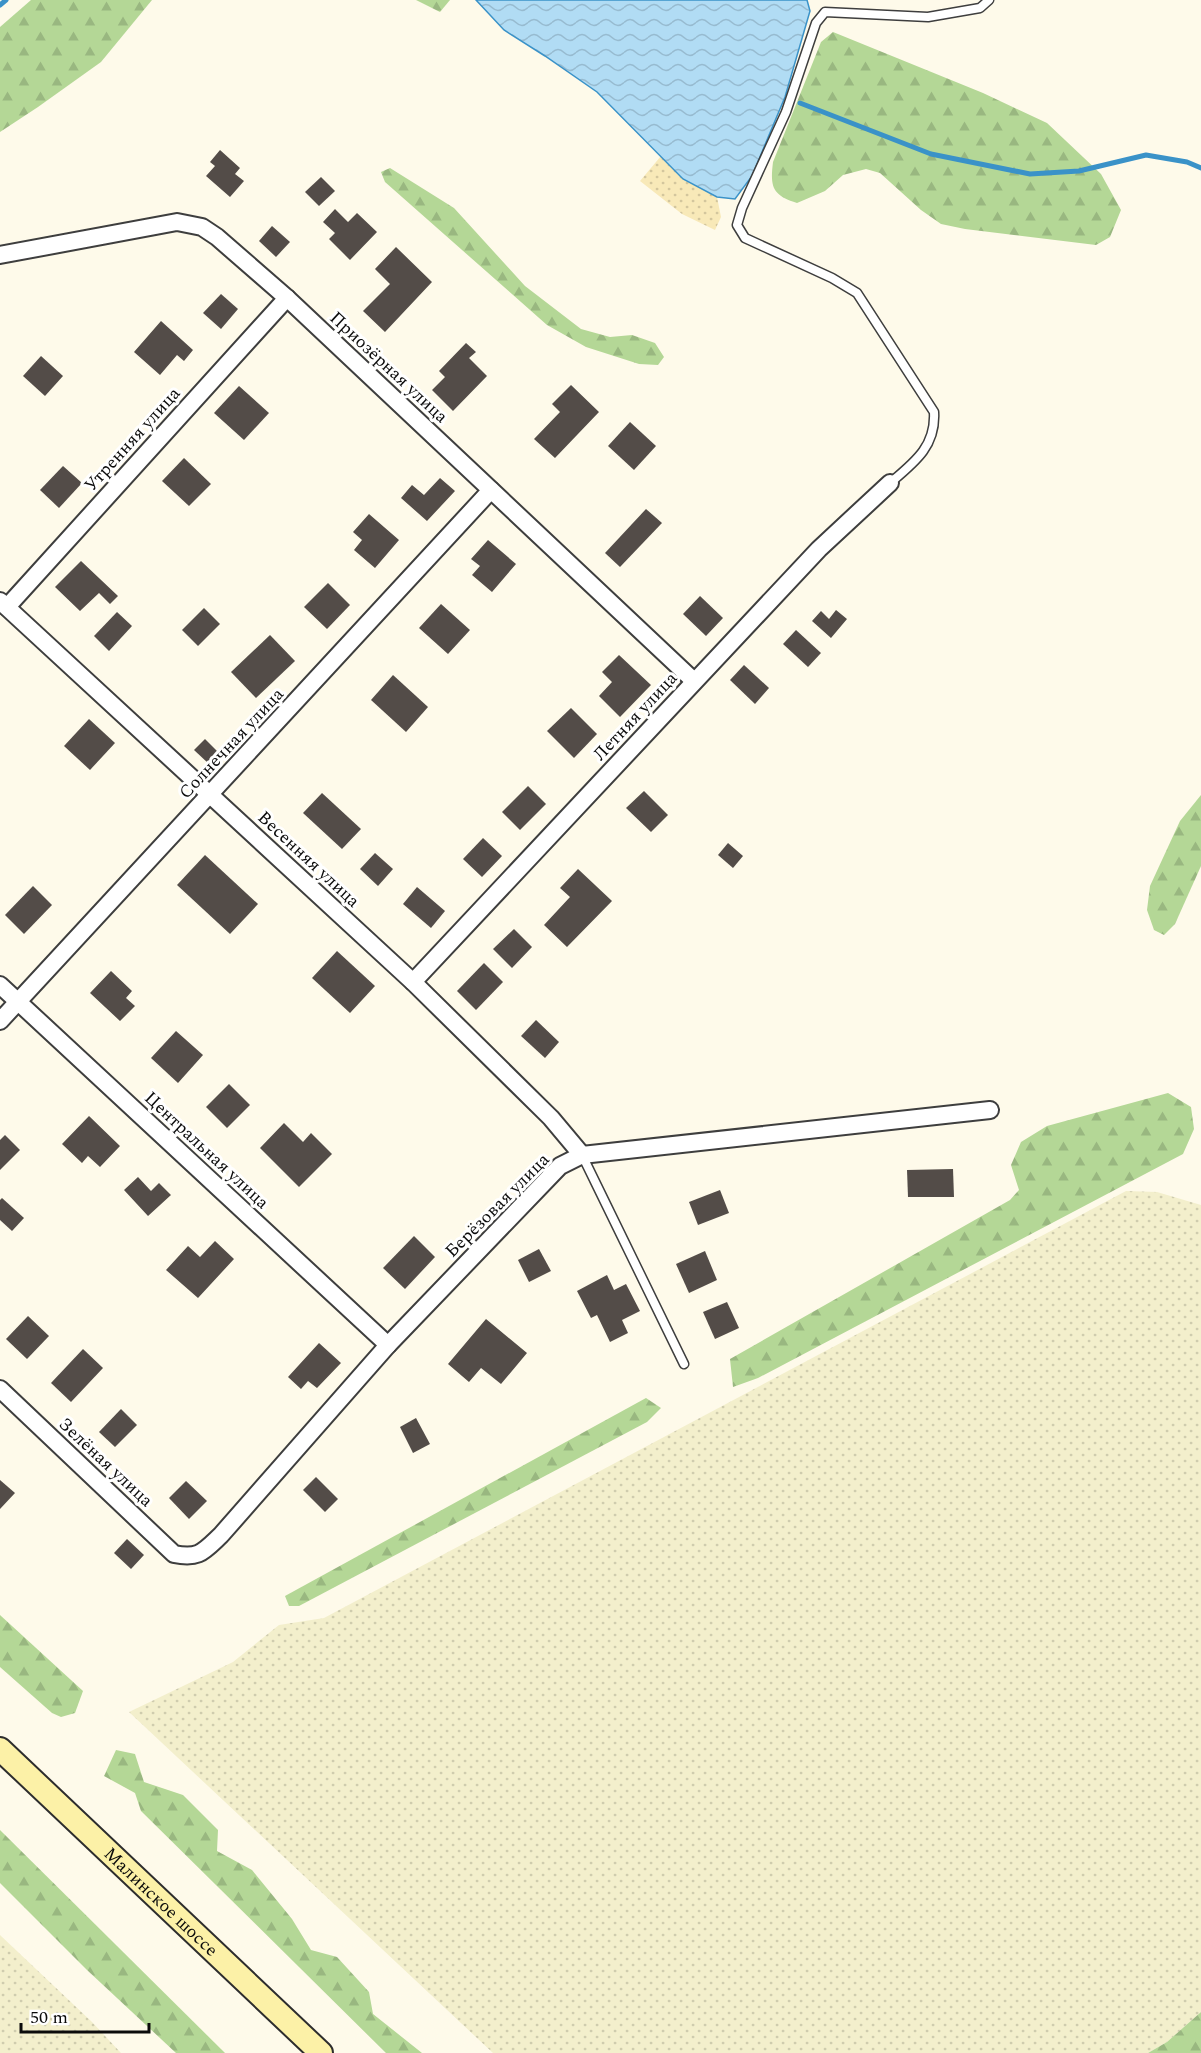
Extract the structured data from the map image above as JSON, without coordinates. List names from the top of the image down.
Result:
{
  "streets": {
    "main road": ["Малинское шоссе"],
    "street": [
      "Приозёрная улица",
      "Утренняя улица",
      "Летняя улица",
      "Солнечная улица",
      "Весенняя улица",
      "Центральная улица",
      "Берёзовая улица",
      "Зелёная улица"
    ]
  },
  "crossings": [
    ["Приозёрная улица", "Утренняя улица"],
    ["Приозёрная улица", "Летняя улица"],
    ["Приозёрная улица", "Солнечная улица"],
    ["Утренняя улица", "Весенняя улица"],
    ["Летняя улица", "Весенняя улица"],
    ["Солнечная улица", "Весенняя улица"],
    ["Солнечная улица", "Центральная улица"],
    ["Весенняя улица", "Берёзовая улица"],
    ["Центральная улица", "Берёзовая улица"],
    ["Берёзовая улица", "Зелёная улица"]
  ],
  "scale_bar": "50 m"
}
